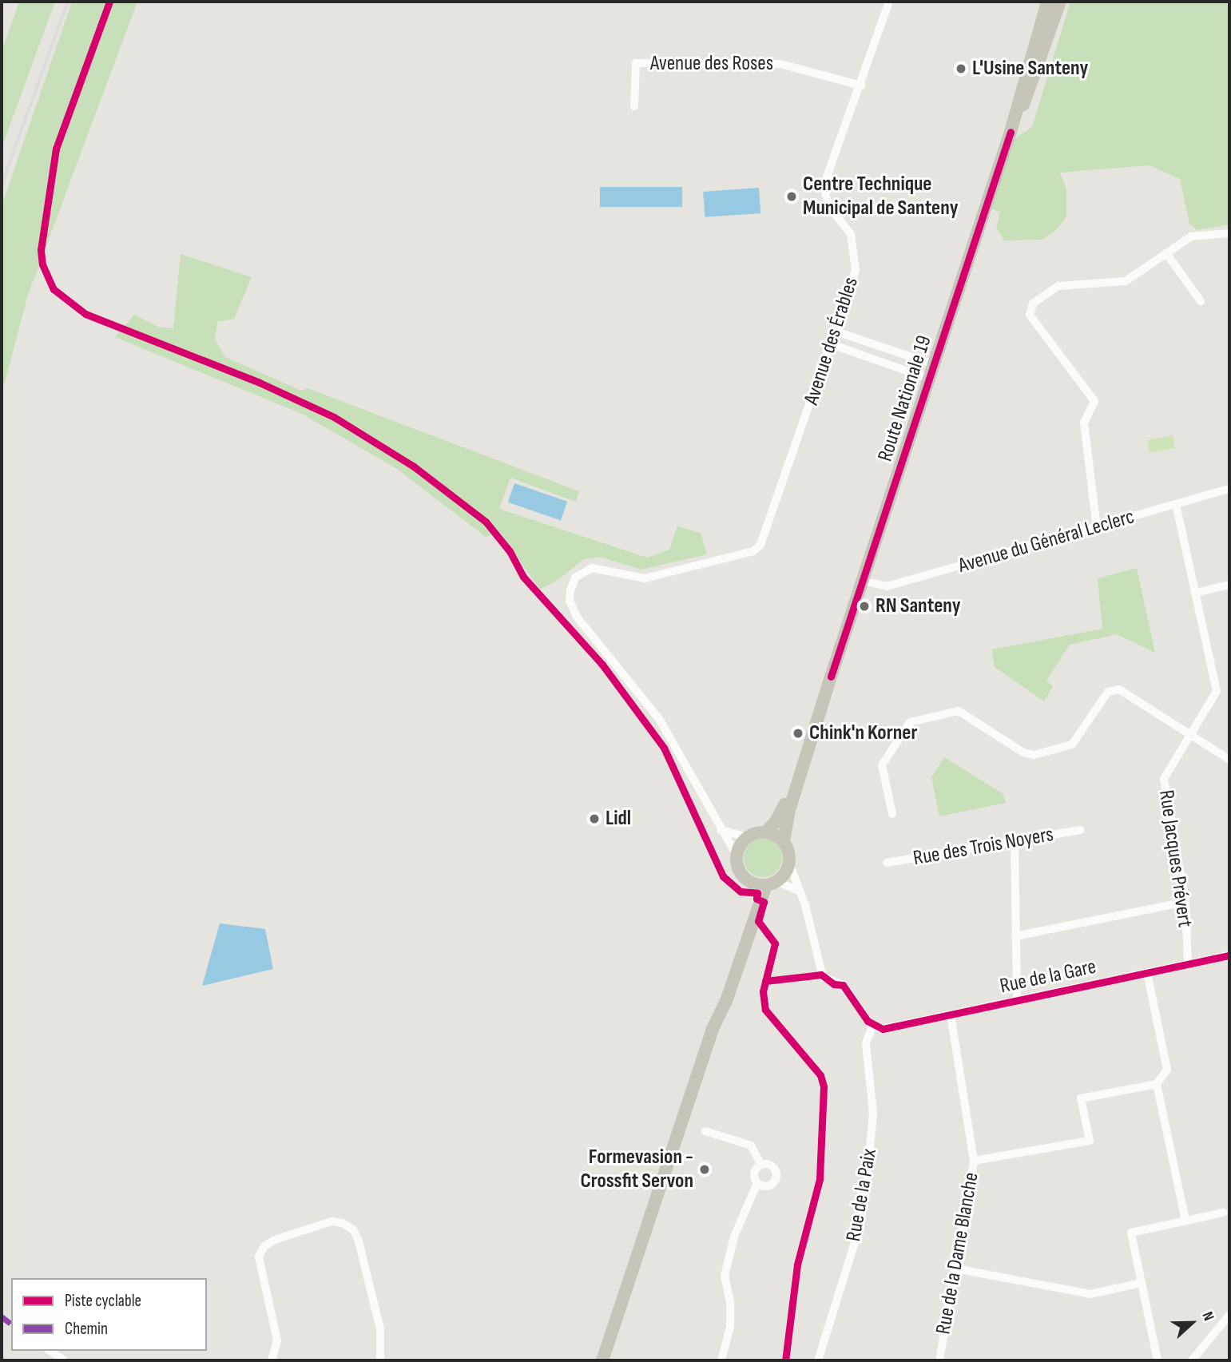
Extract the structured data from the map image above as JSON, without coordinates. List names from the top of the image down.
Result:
{
  "streets": {
    "main road": ["Route Nationale 19"],
    "street": [
      "Avenue des Roses",
      "Avenue des Érables",
      "Avenue du Général Leclerc",
      "Rue des Trois Noyers",
      "Rue Jacques Prévert",
      "Rue de la Gare",
      "Rue de la Paix",
      "Rue de la Dame Blanche"
    ]
  },
  "crossings": [
    ["Avenue des Roses", "Avenue des Érables"],
    ["Avenue des Érables", "Route Nationale 19"],
    ["Route Nationale 19", "Avenue du Général Leclerc"],
    ["Avenue du Général Leclerc", "Rue Jacques Prévert"],
    ["Rue Jacques Prévert", "Rue de la Gare"],
    ["Rue de la Gare", "Rue de la Paix"],
    ["Rue de la Gare", "Rue de la Dame Blanche"]
  ],
  "places": [
    "L'Usine Santeny",
    "Centre Technique Municipal de Santeny",
    "RN Santeny",
    "Chink'n Korner",
    "Lidl",
    "Formevasion - Crossfit Servon"
  ],
  "legend": ["Piste cyclable", "Chemin"],
  "north": "right"
}
